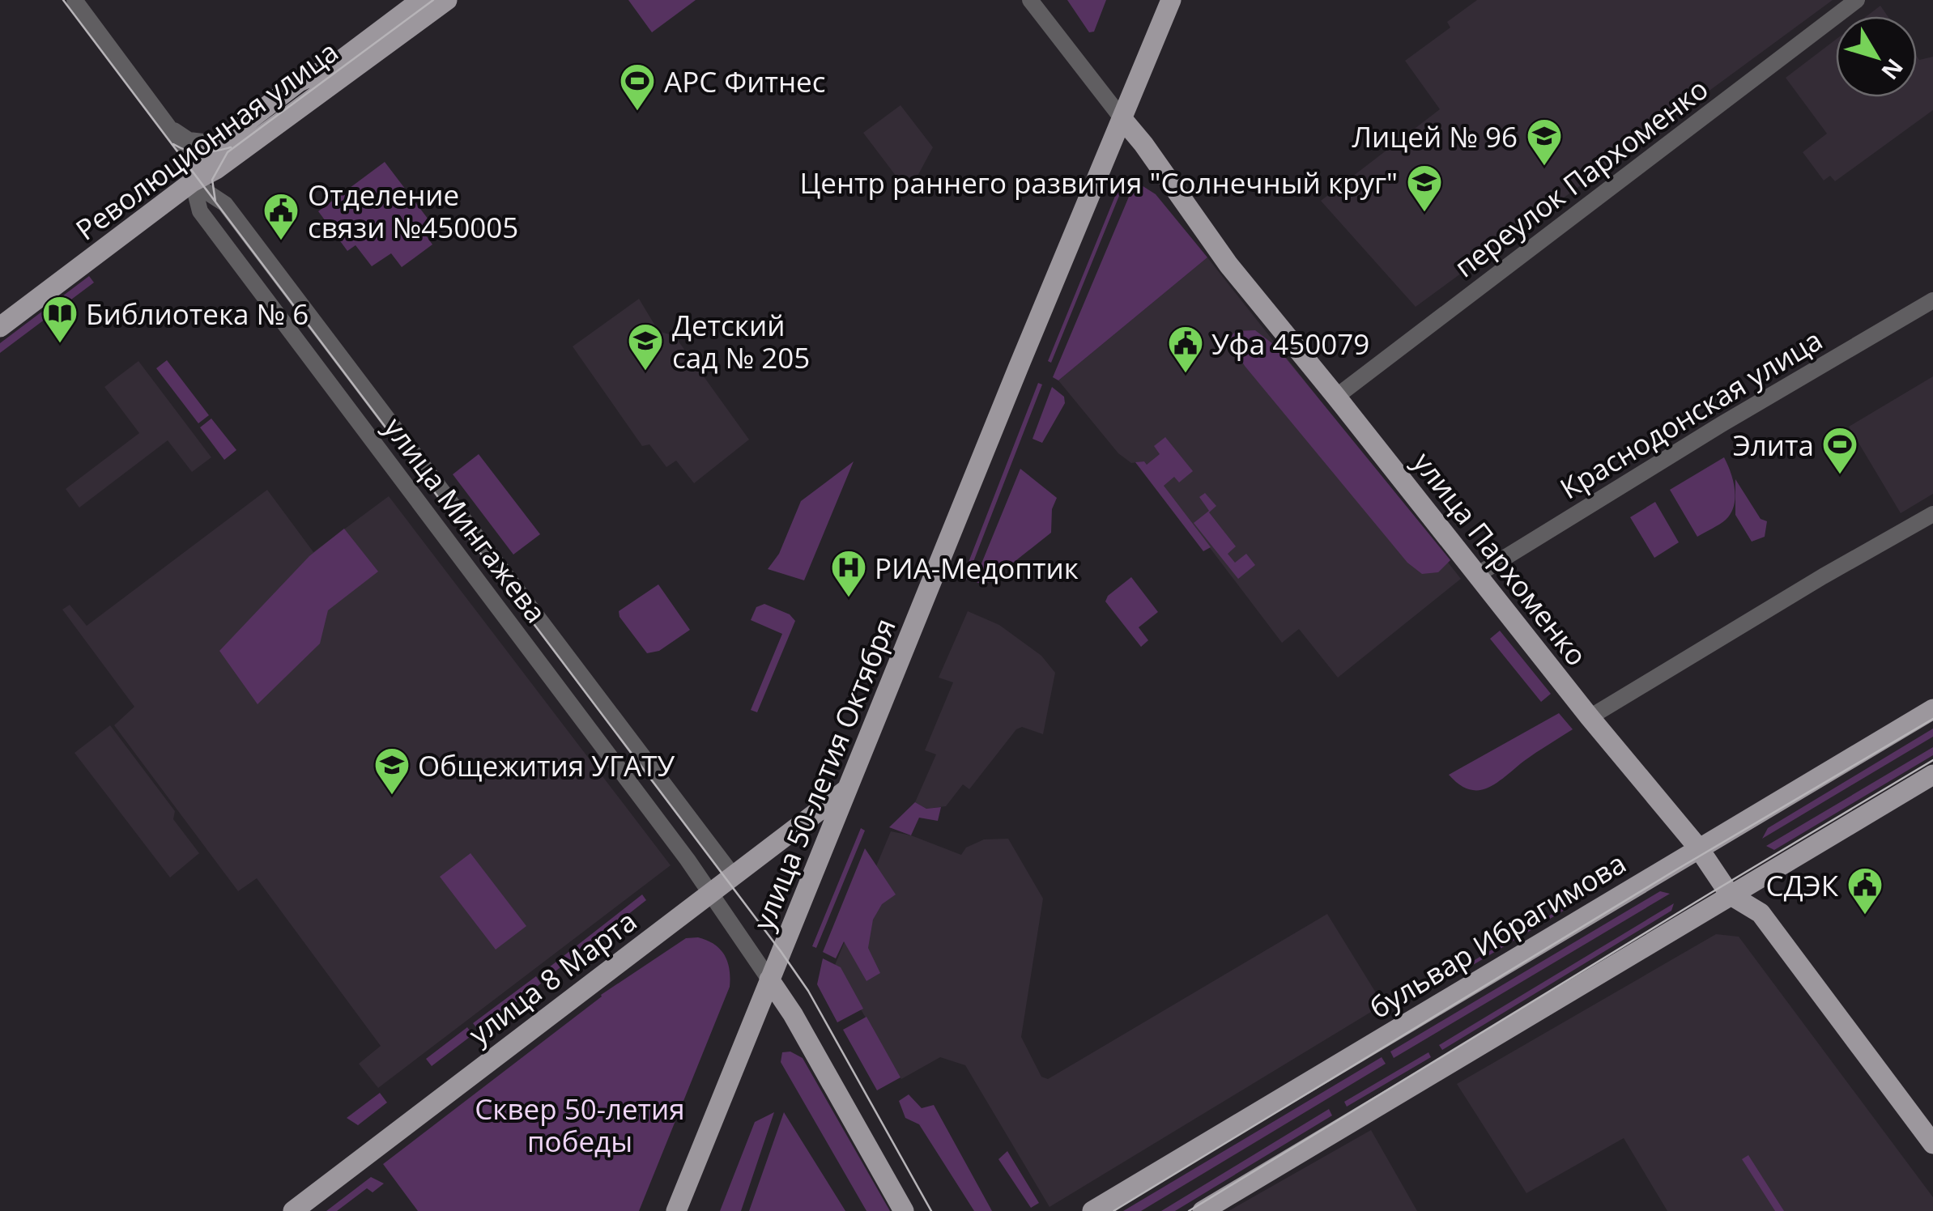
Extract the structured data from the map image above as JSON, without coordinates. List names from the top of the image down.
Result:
{
  "streets": {
    "main road": [
      "Революционная улица",
      "улица Пархоменко",
      "улица 50-летия Октября",
      "бульвар Ибрагимова",
      "улица 8 Марта"
    ],
    "street": ["переулок Пархоменко", "Краснодонская улица", "улица Мингажева"]
  },
  "crossings": [
    ["Революционная улица", "улица Мингажева"],
    ["переулок Пархоменко", "улица Пархоменко"],
    ["Краснодонская улица", "улица Пархоменко"],
    ["улица Мингажева", "улица 50-летия Октября"],
    ["улица Мингажева", "улица 8 Марта"],
    ["улица Пархоменко", "улица 50-летия Октября"],
    ["улица Пархоменко", "бульвар Ибрагимова"],
    ["улица 50-летия Октября", "улица 8 Марта"]
  ],
  "parks": ["Сквер 50-летия победы"],
  "places": {
    "sports": ["АРС Фитнес", "Элита"],
    "school or university": [
      "Лицей № 96",
      "Центр раннего развития \"Солнечный круг\"",
      "Детский сад № 205",
      "Общежития УГАТУ"
    ],
    "public building": ["Отделение связи №450005", "Уфа 450079", "СДЭК"],
    "library": ["Библиотека № 6"],
    "hospital": ["РИА-Медоптик"]
  },
  "north": "bottom right"
}
